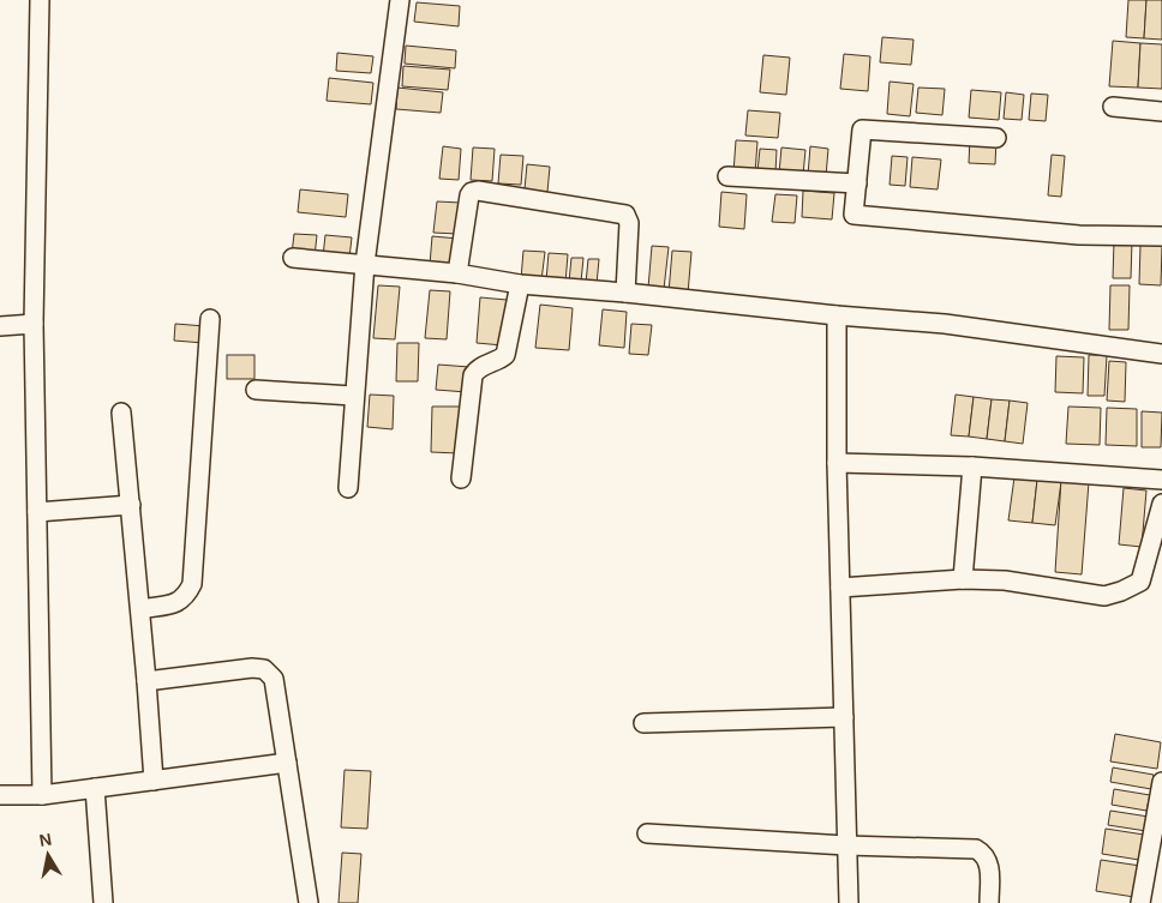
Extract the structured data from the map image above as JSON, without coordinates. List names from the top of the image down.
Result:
{
  "north": "top"
}
